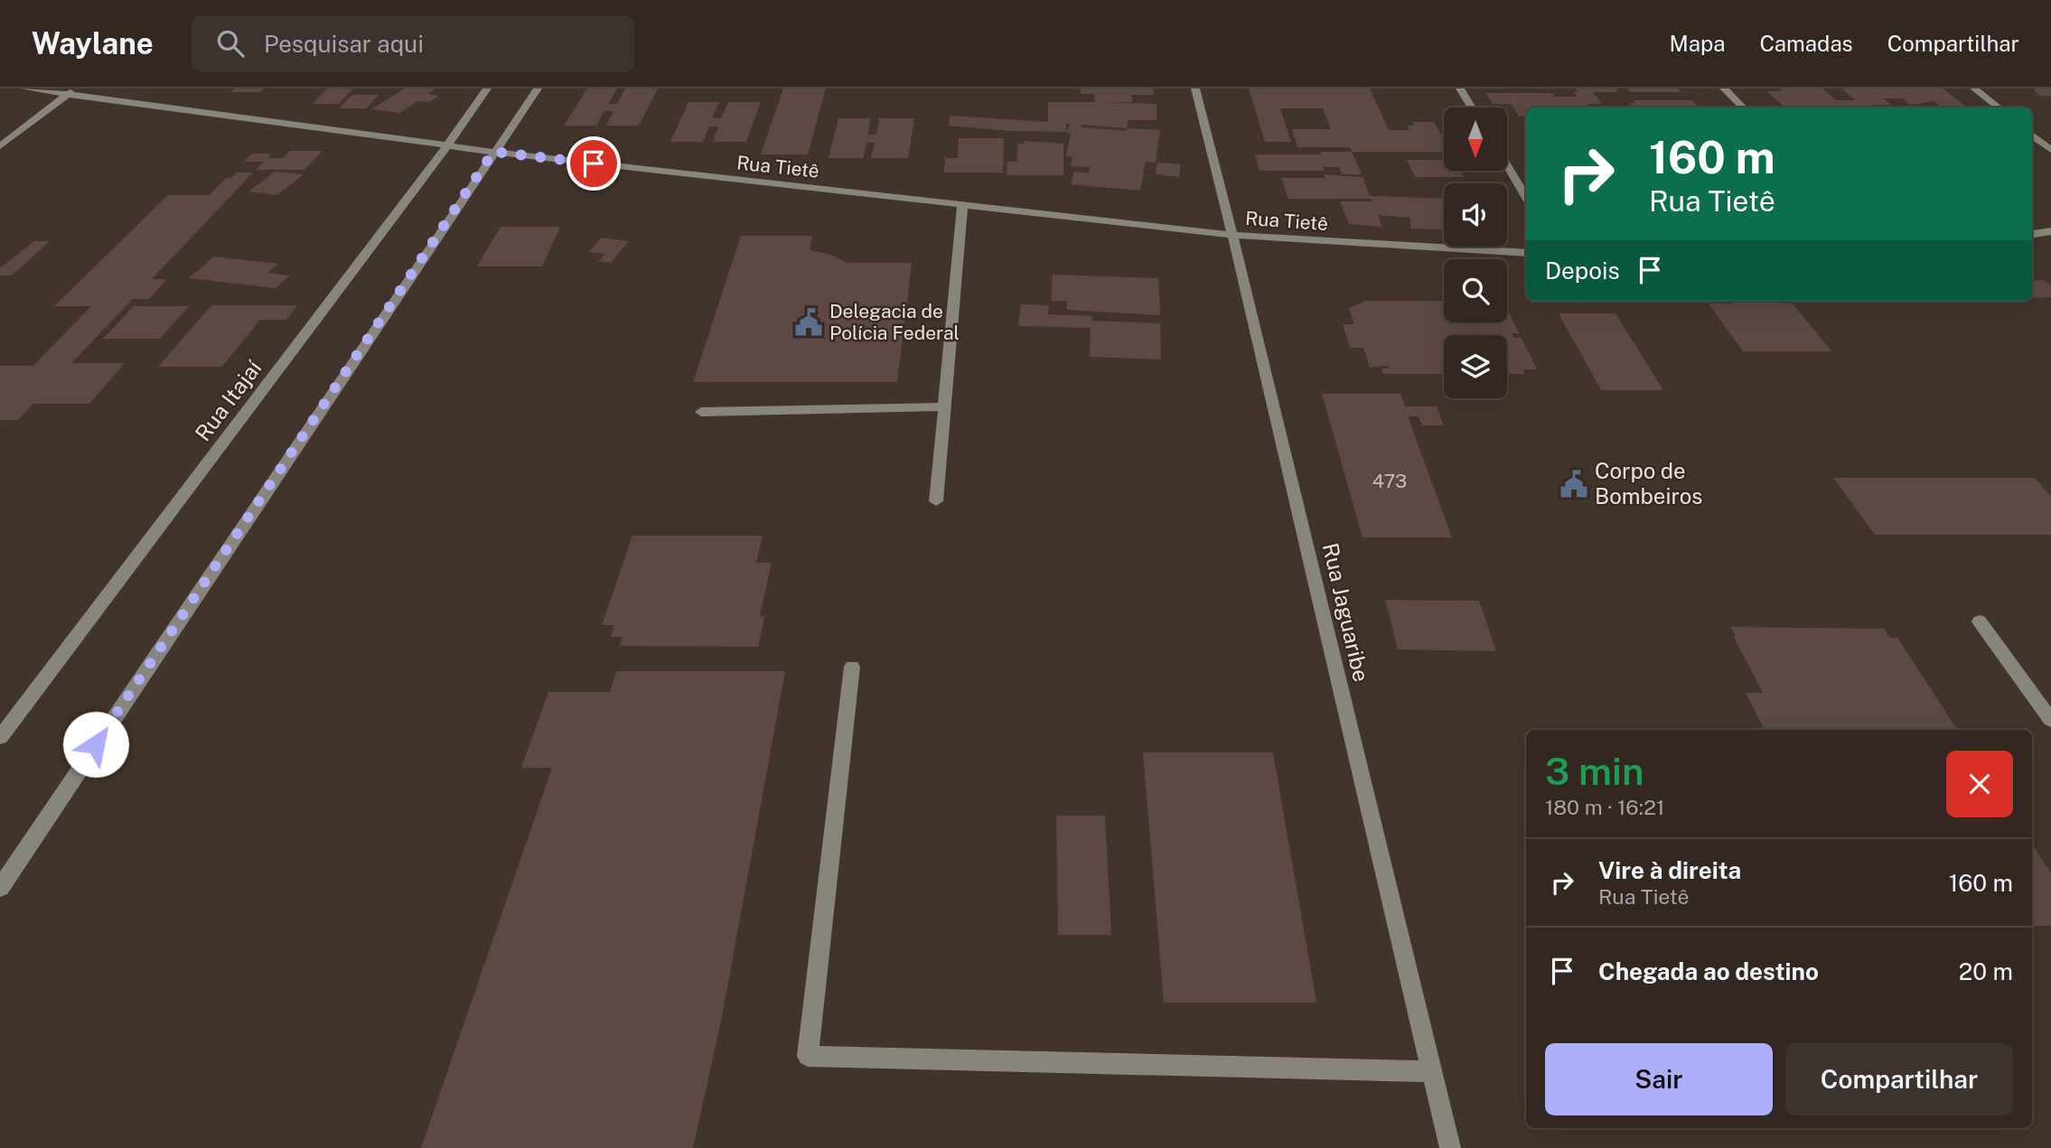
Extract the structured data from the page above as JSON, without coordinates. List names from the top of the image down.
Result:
{
  "streets": {
    "street": ["Rua Tietê", "Rua Itajaí", "Rua Jaguaribe"]
  },
  "crossings": [
    ["Rua Tietê", "Rua Itajaí"],
    ["Rua Tietê", "Rua Jaguaribe"]
  ],
  "places": {
    "public building": ["Delegacia de Polícia Federal", "Corpo de Bombeiros"]
  },
  "house_numbers": ["473"],
  "north": "bottom",
  "page": {
    "header": "Waylane",
    "search": "Pesquisar aqui",
    "nav": ["Mapa", "Camadas", "Compartilhar"],
    "turn": ["160 m", "Rua Tietê"],
    "then": "Depois",
    "heading": ["3 min", "180 m · 16:21"],
    "list": [
      {
        "name": "Vire à direita",
        "note": "Rua Tietê",
        "value": "160 m"
      },
      {
        "name": "Chegada ao destino",
        "value": "20 m"
      }
    ],
    "buttons": ["Sair", "Compartilhar"]
  }
}
